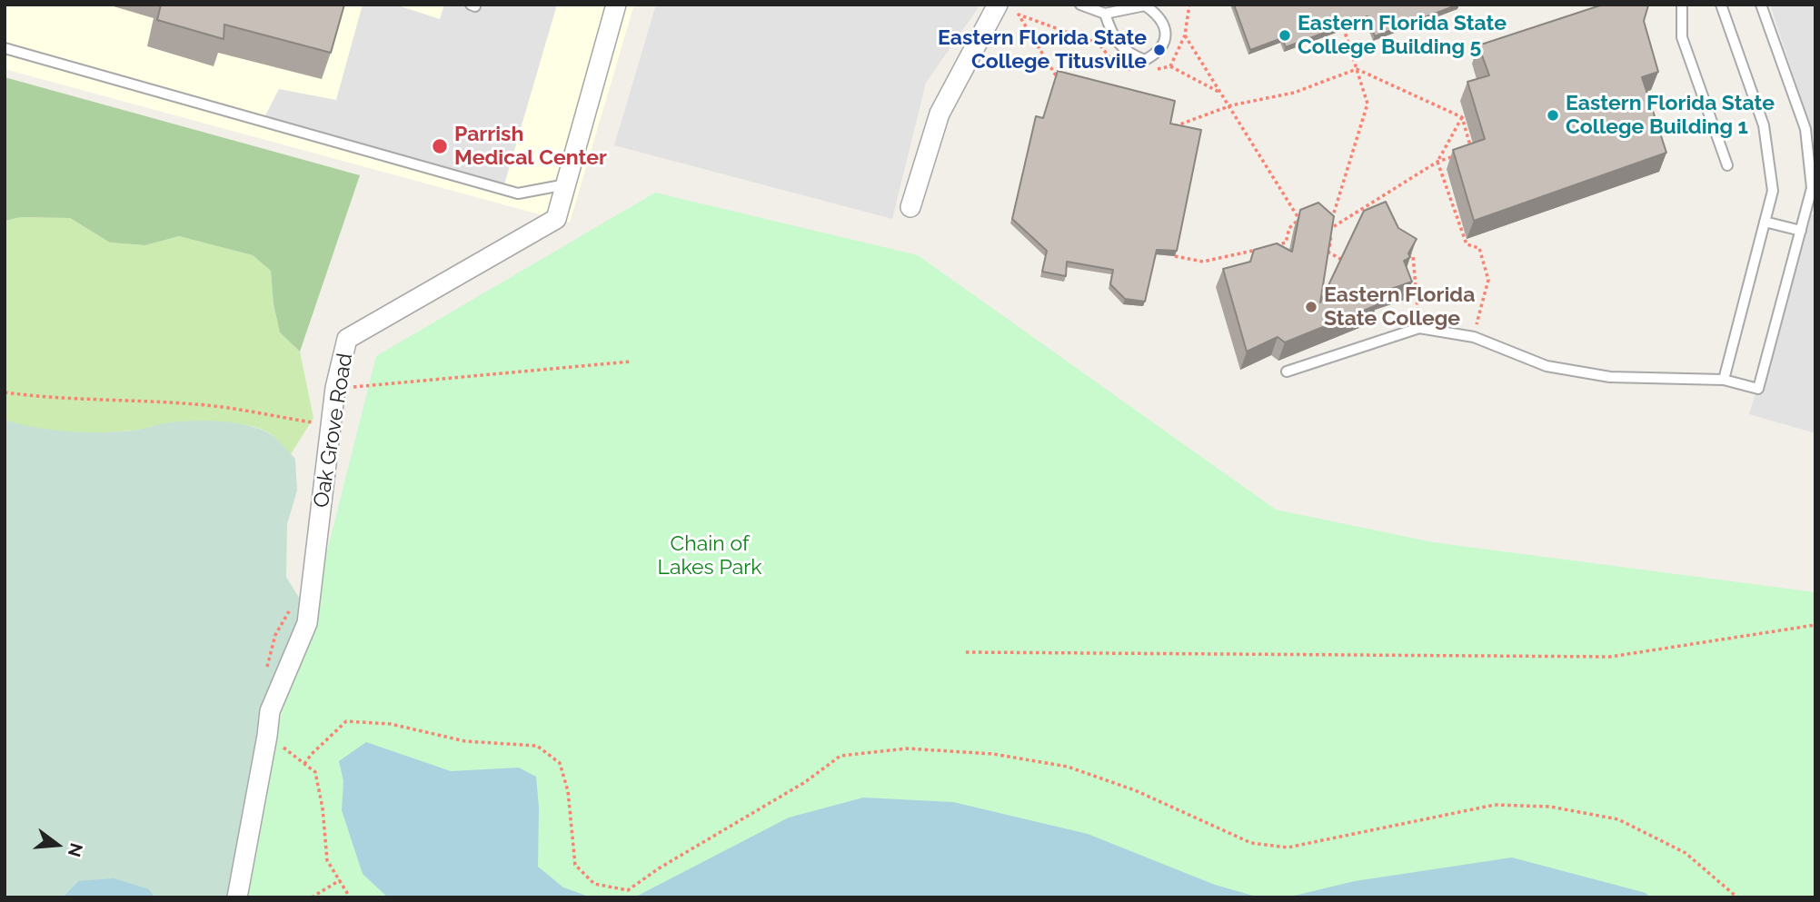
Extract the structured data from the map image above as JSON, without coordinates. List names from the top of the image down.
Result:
{
  "streets": {
    "street": ["Oak Grove Road"]
  },
  "parks": ["Chain of Lakes Park"],
  "places": [
    "Eastern Florida State College Building 5",
    "Eastern Florida State College Titusville",
    "Eastern Florida State College Building 1",
    "Parrish Medical Center",
    "Eastern Florida State College"
  ],
  "north": "right"
}
